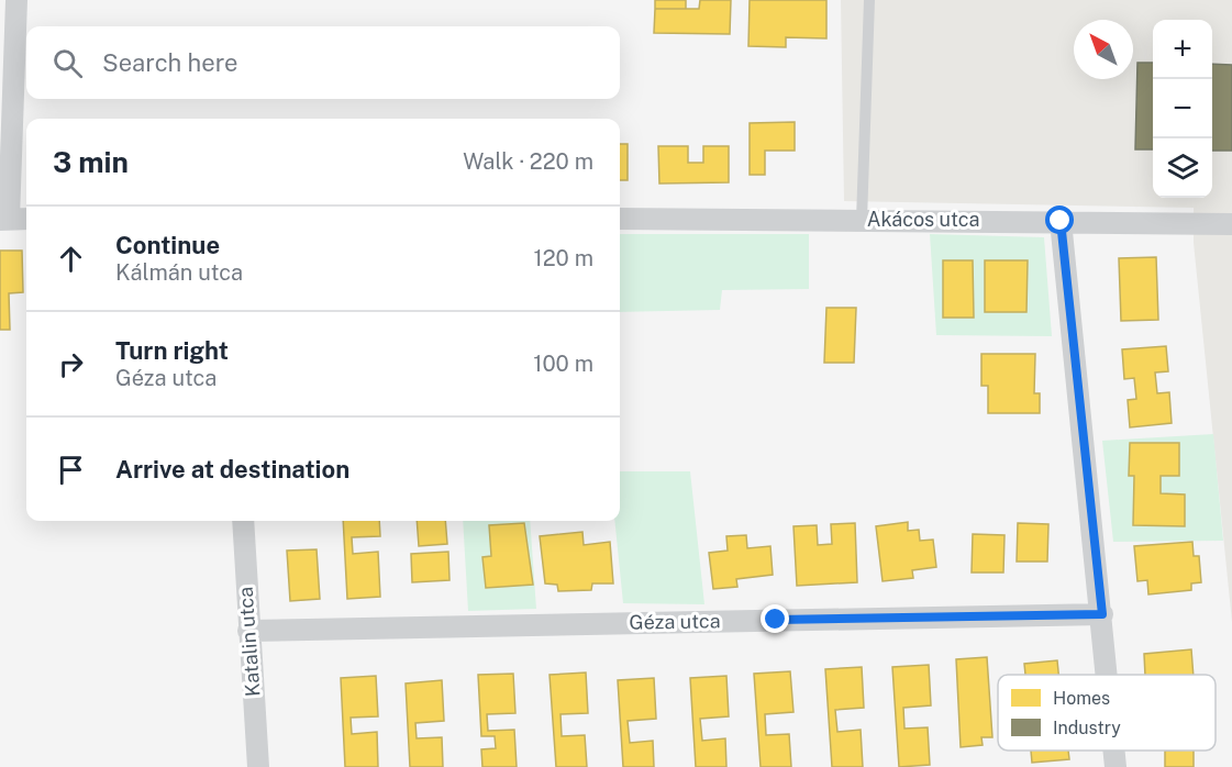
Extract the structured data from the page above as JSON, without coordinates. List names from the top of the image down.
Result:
{
  "streets": {
    "street": ["Akácos utca", "Géza utca", "Katalin utca"]
  },
  "crossings": [
    ["Géza utca", "Katalin utca"]
  ],
  "legend": ["Homes", "Industry"],
  "north": "top left",
  "page": {
    "map_buttons": ["+", "−"],
    "search": "Search here",
    "heading": ["3 min", "Walk · 220 m"],
    "list": [
      ["Continue", "Kálmán utca", "120 m"],
      ["Turn right", "Géza utca", "100 m"],
      "Arrive at destination"
    ]
  }
}
